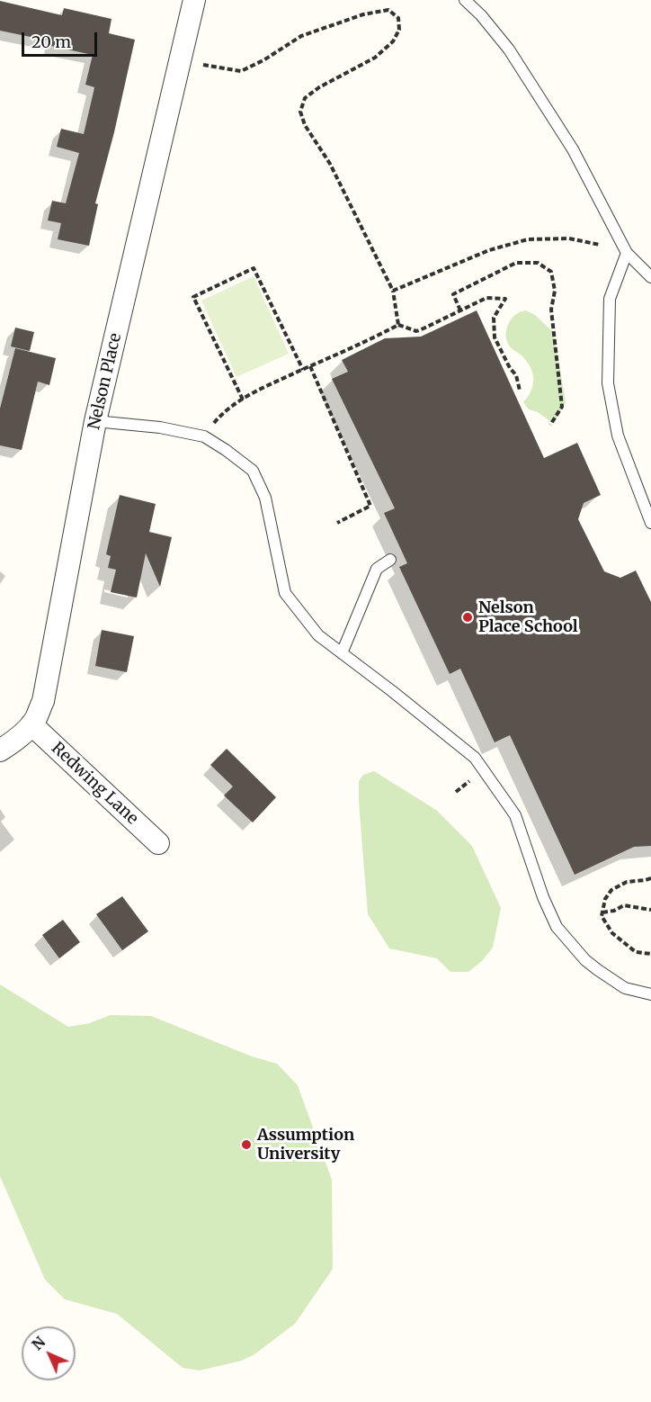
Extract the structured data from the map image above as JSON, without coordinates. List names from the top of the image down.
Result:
{
  "streets": {
    "street": ["Nelson Place", "Redwing Lane"]
  },
  "crossings": [
    ["Nelson Place", "Redwing Lane"]
  ],
  "places": ["Nelson Place School", "Assumption University"],
  "scale_bar": "20 m",
  "north": "top left"
}
